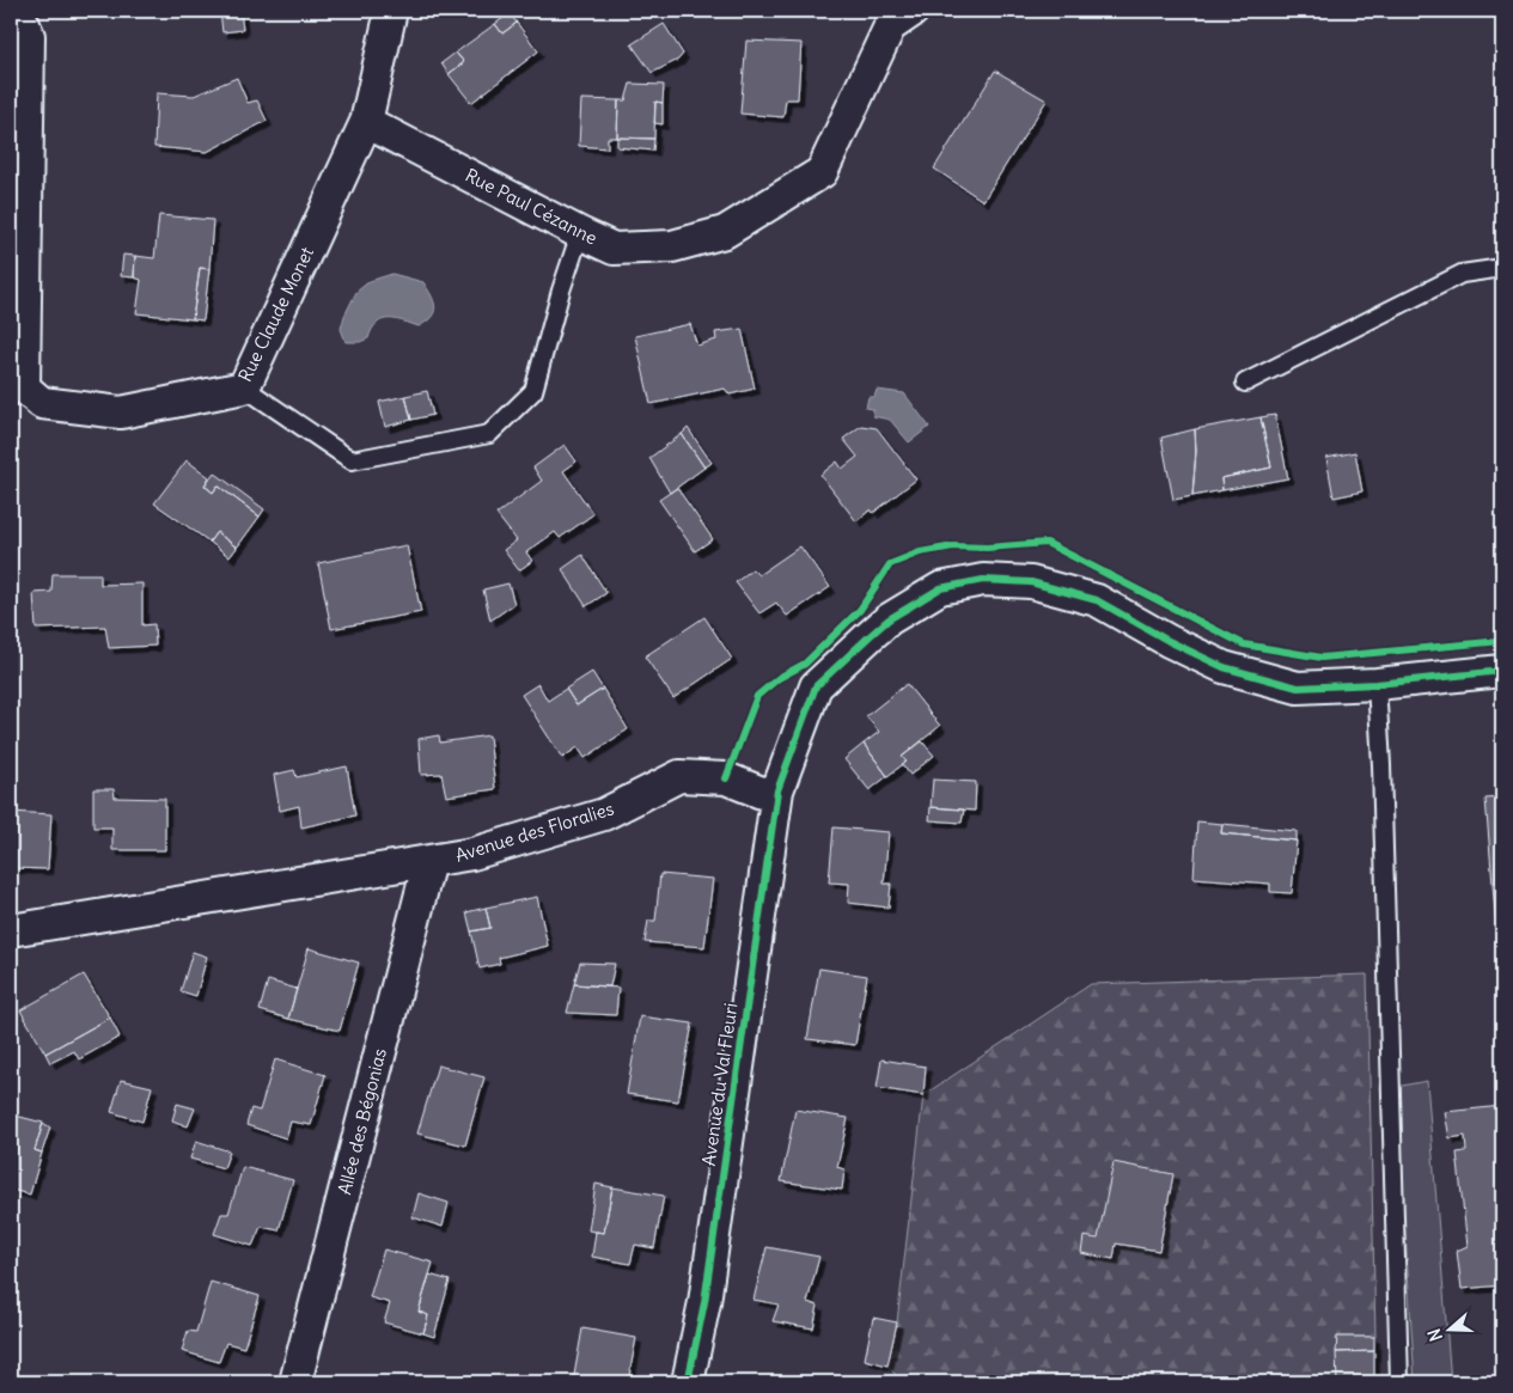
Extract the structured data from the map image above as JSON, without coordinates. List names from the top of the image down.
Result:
{
  "streets": {
    "street": [
      "Rue Paul Cézanne",
      "Rue Claude Monet",
      "Avenue des Floralies",
      "Avenue du Val Fleuri",
      "Allée des Bégonias"
    ]
  },
  "crossings": [
    ["Rue Paul Cézanne", "Rue Claude Monet"],
    ["Avenue des Floralies", "Avenue du Val Fleuri"],
    ["Avenue des Floralies", "Allée des Bégonias"]
  ],
  "north": "left"
}
